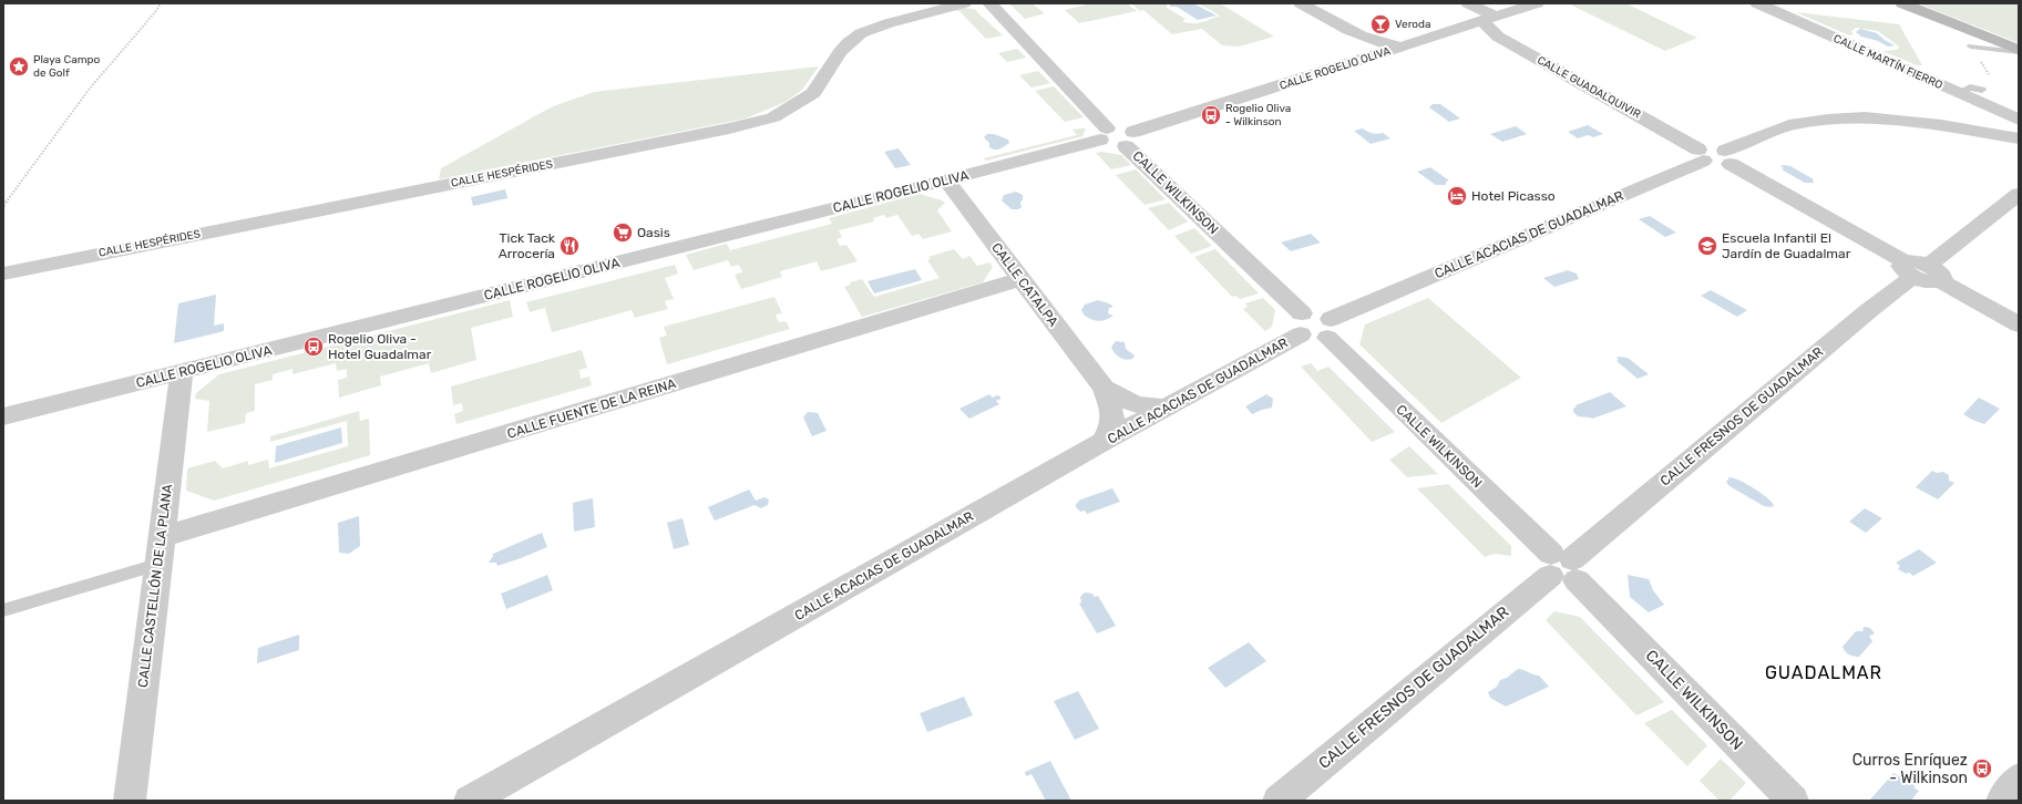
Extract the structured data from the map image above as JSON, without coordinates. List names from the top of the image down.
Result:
{
  "streets": {
    "street": [
      "CALLE MARTÍN FIERRO",
      "CALLE ROGELIO OLIVA",
      "CALLE GUADALQUIVIR",
      "CALLE HESPÉRIDES",
      "CALLE WILKINSON",
      "CALLE ACACIAS DE GUADALMAR",
      "CALLE CATALPA",
      "CALLE FUENTE DE LA REINA",
      "CALLE FRESNOS DE GUADALMAR",
      "CALLE CASTELLÓN DE LA PLANA"
    ]
  },
  "crossings": [
    ["CALLE ROGELIO OLIVA", "CALLE GUADALQUIVIR"],
    ["CALLE ROGELIO OLIVA", "CALLE WILKINSON"],
    ["CALLE ROGELIO OLIVA", "CALLE CATALPA"],
    ["CALLE ROGELIO OLIVA", "CALLE CASTELLÓN DE LA PLANA"],
    ["CALLE GUADALQUIVIR", "CALLE ACACIAS DE GUADALMAR"],
    ["CALLE WILKINSON", "CALLE ACACIAS DE GUADALMAR"],
    ["CALLE WILKINSON", "CALLE FRESNOS DE GUADALMAR"],
    ["CALLE ACACIAS DE GUADALMAR", "CALLE CATALPA"],
    ["CALLE CATALPA", "CALLE FUENTE DE LA REINA"],
    ["CALLE FUENTE DE LA REINA", "CALLE CASTELLÓN DE LA PLANA"]
  ],
  "districts": ["GUADALMAR"],
  "places": {
    "bar": ["Veroda"],
    "place": ["Playa Campo de Golf"],
    "bus stop": ["Rogelio Oliva - Wilkinson", "Rogelio Oliva - Hotel Guadalmar", "Curros Enríquez - Wilkinson"],
    "hotel": ["Hotel Picasso"],
    "supermarket": ["Oasis"],
    "restaurant": ["Tick Tack Arrocería"],
    "school or university": ["Escuela Infantil El Jardín de Guadalmar"]
  }
}
